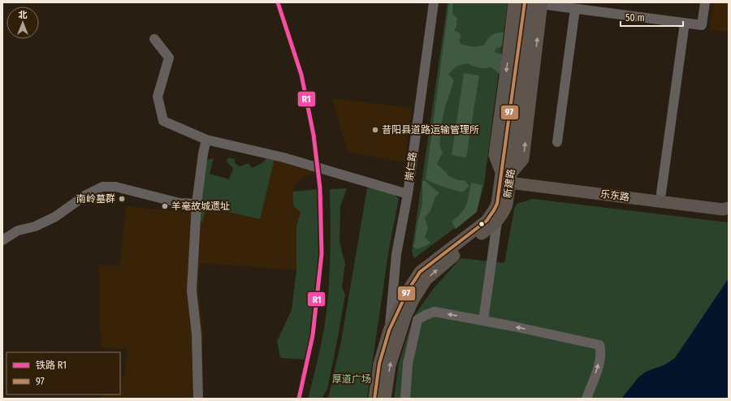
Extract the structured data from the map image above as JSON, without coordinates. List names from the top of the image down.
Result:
{
  "streets": {
    "main road": ["新建路", "乐东路"],
    "street": ["崇仁路"]
  },
  "crossings": [
    ["崇仁路", "新建路"],
    ["新建路", "乐东路"]
  ],
  "parks": ["厚道广场"],
  "places": ["昔阳县道路运输管理所", "南岭墓群", "羊毫故城遗址"],
  "lines": ["rail line R1", "transit line 97"],
  "legend": ["铁路 R1", "97"],
  "scale_bar": "50 m",
  "north": "top"
}
